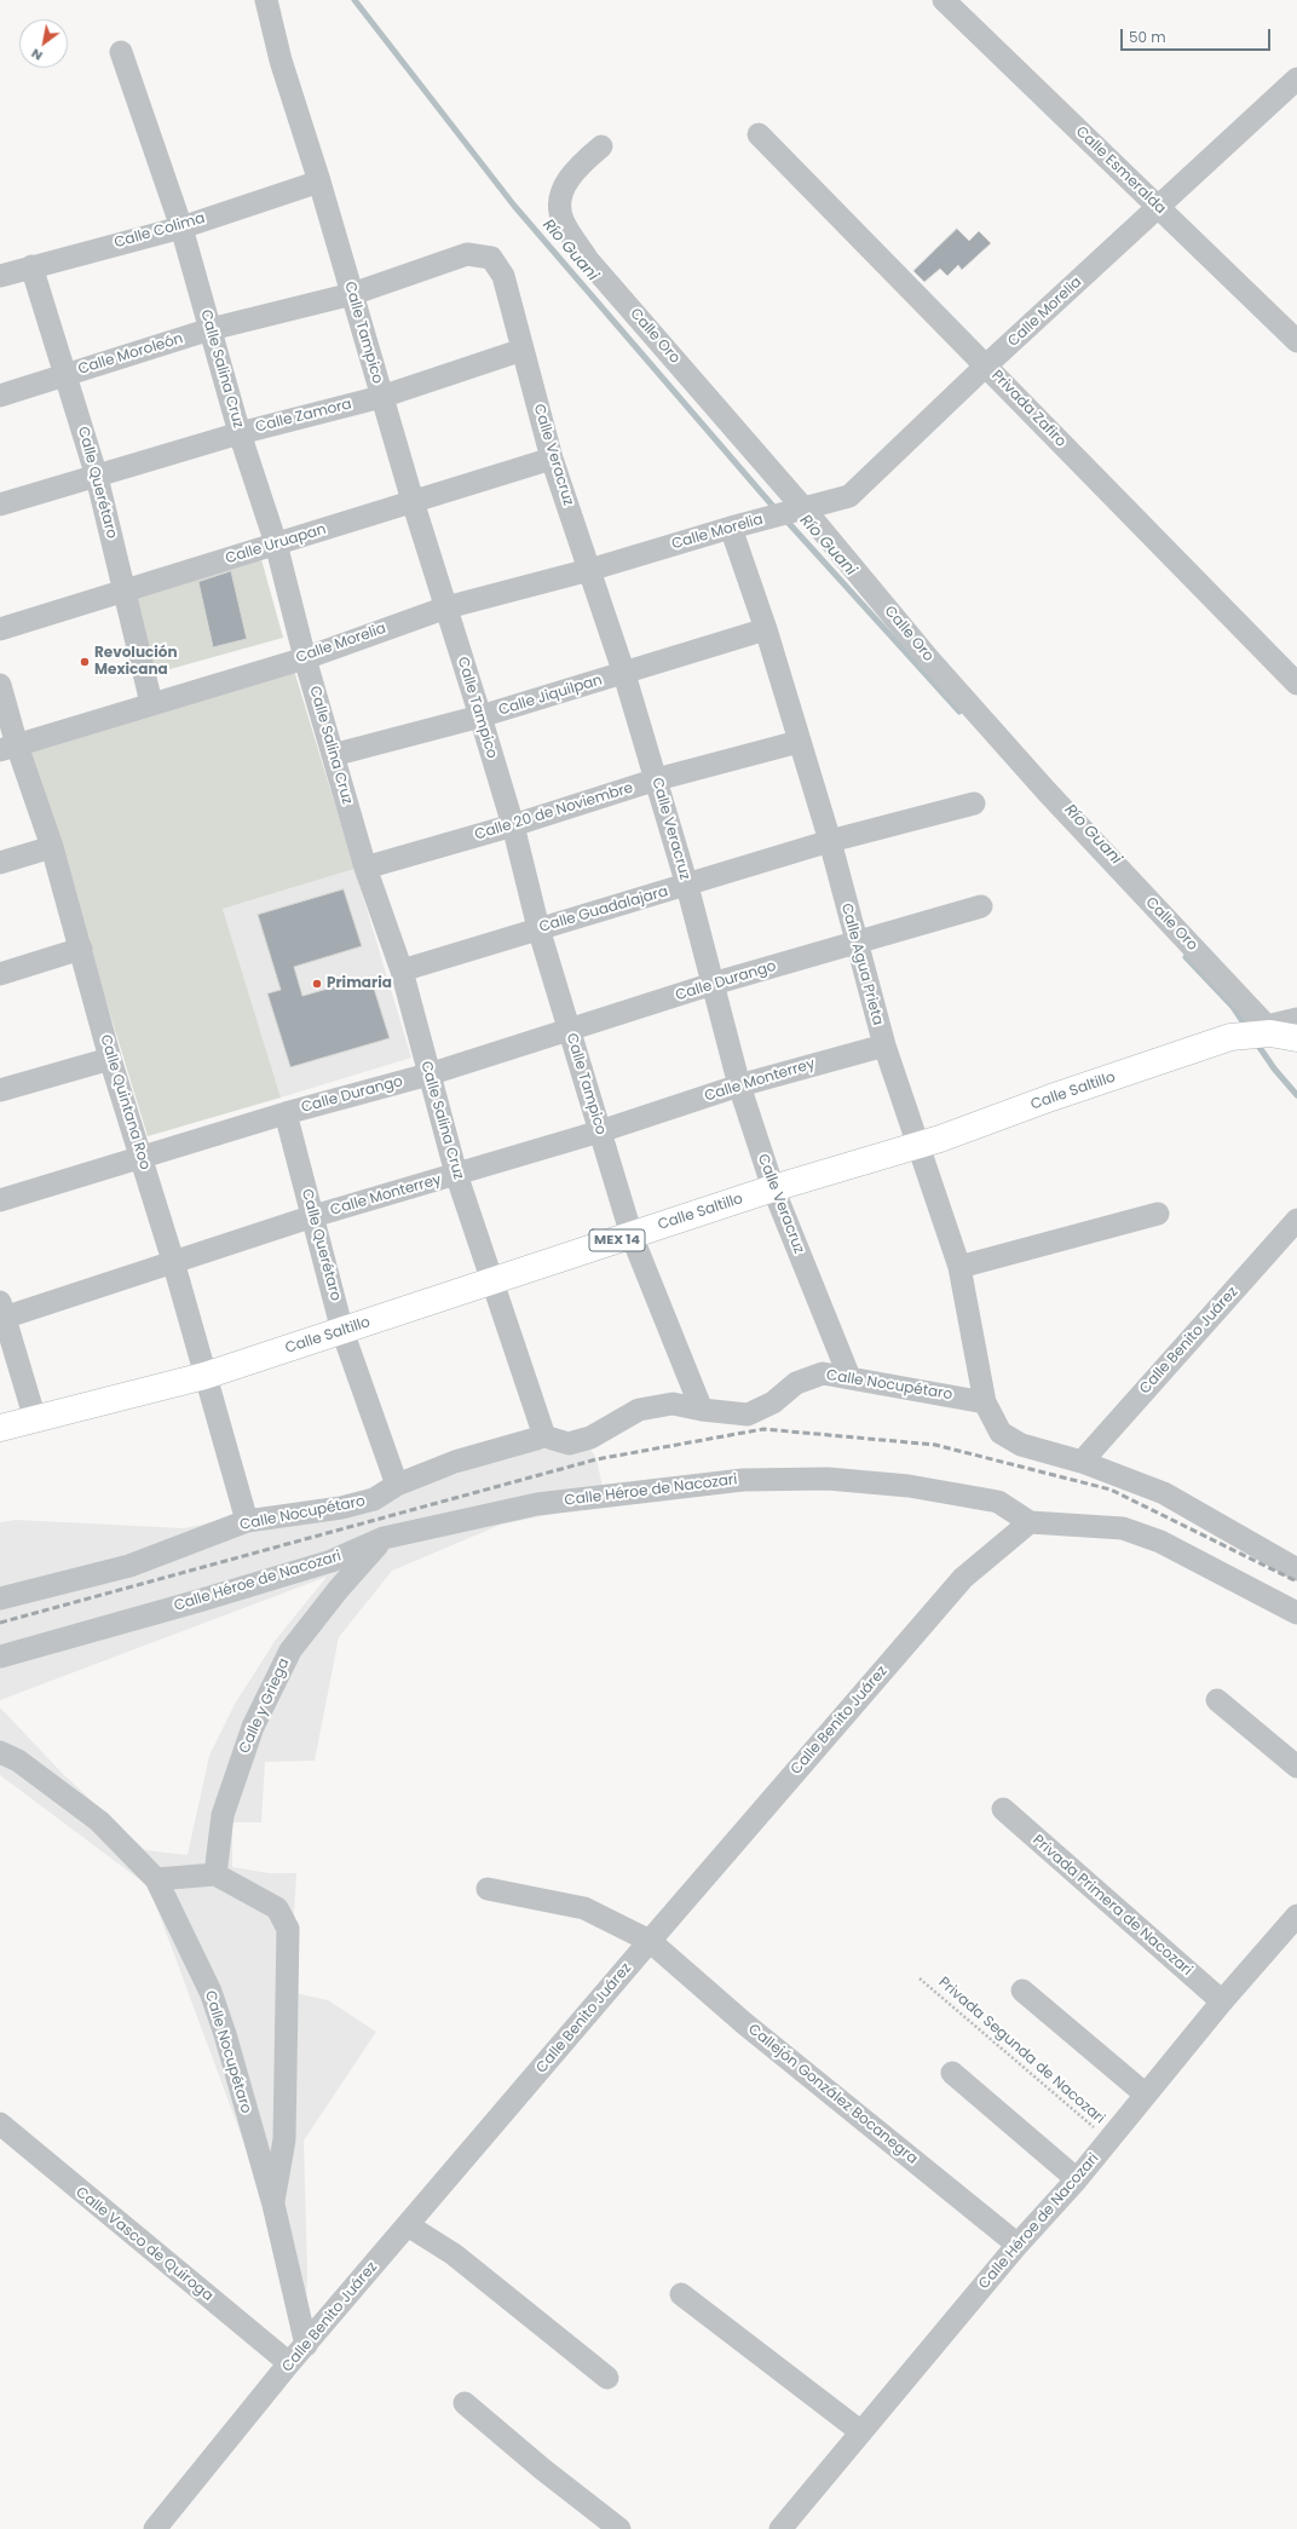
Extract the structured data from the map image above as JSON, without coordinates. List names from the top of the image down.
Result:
{
  "streets": {
    "main road": ["Calle Saltillo", "MEX 14"],
    "street": [
      "Calle Esmeralda",
      "Calle Colima",
      "Calle Morelia",
      "Calle Tampico",
      "Calle Oro",
      "Calle Moroleón",
      "Calle Salina Cruz",
      "Privada Zafiro",
      "Calle Zamora",
      "Calle Veracruz",
      "Calle Querétaro",
      "Calle Uruapan",
      "Calle Jiquilpan",
      "Calle 20 de Noviembre",
      "Calle Guadalajara",
      "Calle Agua Prieta",
      "Calle Durango",
      "Calle Monterrey",
      "Calle Quintana Roo",
      "Calle Benito Juárez",
      "Calle Nocupétaro",
      "Calle Héroe de Nacozari",
      "Calle y Griega",
      "Privada Primera de Nacozari",
      "Callejón González Bocanegra",
      "Calle Vasco de Quiroga"
    ],
    "path": ["Privada Segunda de Nacozari"]
  },
  "crossings": [
    ["Calle Esmeralda", "Calle Morelia"],
    ["Calle Colima", "Calle Tampico"],
    ["Calle Colima", "Calle Salina Cruz"],
    ["Calle Colima", "Calle Querétaro"],
    ["Calle Morelia", "Calle Tampico"],
    ["Calle Morelia", "Calle Oro"],
    ["Calle Morelia", "Calle Salina Cruz"],
    ["Calle Morelia", "Privada Zafiro"],
    ["Calle Morelia", "Calle Veracruz"],
    ["Calle Morelia", "Calle Querétaro"],
    ["Calle Morelia", "Calle Agua Prieta"],
    ["Calle Morelia", "Calle Quintana Roo"],
    ["Calle Tampico", "Calle Moroleón"],
    ["Calle Tampico", "Calle Zamora"],
    ["Calle Tampico", "Calle Uruapan"],
    ["Calle Tampico", "Calle Jiquilpan"],
    ["Calle Tampico", "Calle 20 de Noviembre"],
    ["Calle Tampico", "Calle Guadalajara"],
    ["Calle Tampico", "Calle Durango"],
    ["Calle Tampico", "Calle Monterrey"],
    ["Calle Tampico", "Calle Saltillo"],
    ["Calle Tampico", "Calle Nocupétaro"],
    ["Calle Oro", "Calle Saltillo"],
    ["Calle Oro", "MEX 14"],
    ["Calle Moroleón", "Calle Salina Cruz"],
    ["Calle Moroleón", "Calle Veracruz"],
    ["Calle Moroleón", "Calle Querétaro"],
    ["Calle Salina Cruz", "Calle Zamora"],
    ["Calle Salina Cruz", "Calle Uruapan"],
    ["Calle Salina Cruz", "Calle Jiquilpan"],
    ["Calle Salina Cruz", "Calle 20 de Noviembre"],
    ["Calle Salina Cruz", "Calle Guadalajara"],
    ["Calle Salina Cruz", "Calle Durango"],
    ["Calle Salina Cruz", "Calle Monterrey"],
    ["Calle Salina Cruz", "Calle Saltillo"],
    ["Calle Salina Cruz", "Calle Nocupétaro"],
    ["Calle Zamora", "Calle Veracruz"],
    ["Calle Zamora", "Calle Querétaro"],
    ["Calle Veracruz", "Calle Uruapan"],
    ["Calle Veracruz", "Calle Jiquilpan"],
    ["Calle Veracruz", "Calle 20 de Noviembre"],
    ["Calle Veracruz", "Calle Guadalajara"],
    ["Calle Veracruz", "Calle Durango"],
    ["Calle Veracruz", "Calle Monterrey"],
    ["Calle Veracruz", "Calle Saltillo"],
    ["Calle Veracruz", "Calle Nocupétaro"],
    ["Calle Querétaro", "Calle Uruapan"],
    ["Calle Querétaro", "Calle Durango"],
    ["Calle Querétaro", "Calle Monterrey"],
    ["Calle Querétaro", "Calle Saltillo"],
    ["Calle Querétaro", "Calle Nocupétaro"],
    ["Calle Jiquilpan", "Calle Agua Prieta"],
    ["Calle 20 de Noviembre", "Calle Agua Prieta"],
    ["Calle Guadalajara", "Calle Agua Prieta"],
    ["Calle Agua Prieta", "Calle Durango"],
    ["Calle Agua Prieta", "Calle Monterrey"],
    ["Calle Agua Prieta", "Calle Saltillo"],
    ["Calle Agua Prieta", "Calle Benito Juárez"],
    ["Calle Agua Prieta", "Calle Nocupétaro"],
    ["Calle Durango", "Calle Quintana Roo"],
    ["Calle Monterrey", "Calle Quintana Roo"],
    ["Calle Saltillo", "Calle Quintana Roo"],
    ["Calle Saltillo", "MEX 14"],
    ["Calle Quintana Roo", "Calle Nocupétaro"],
    ["Calle Benito Juárez", "Calle Nocupétaro"],
    ["Calle Benito Juárez", "Calle Héroe de Nacozari"],
    ["Calle Benito Juárez", "Callejón González Bocanegra"],
    ["Calle Benito Juárez", "Calle Vasco de Quiroga"],
    ["Calle Héroe de Nacozari", "Calle y Griega"],
    ["Calle Héroe de Nacozari", "Privada Primera de Nacozari"],
    ["Calle Héroe de Nacozari", "Privada Segunda de Nacozari"],
    ["Calle Héroe de Nacozari", "Callejón González Bocanegra"]
  ],
  "water": ["Río Guani"],
  "places": ["Revolución Mexicana", "Primaria"],
  "scale_bar": "50 m",
  "north": "bottom left"
}
